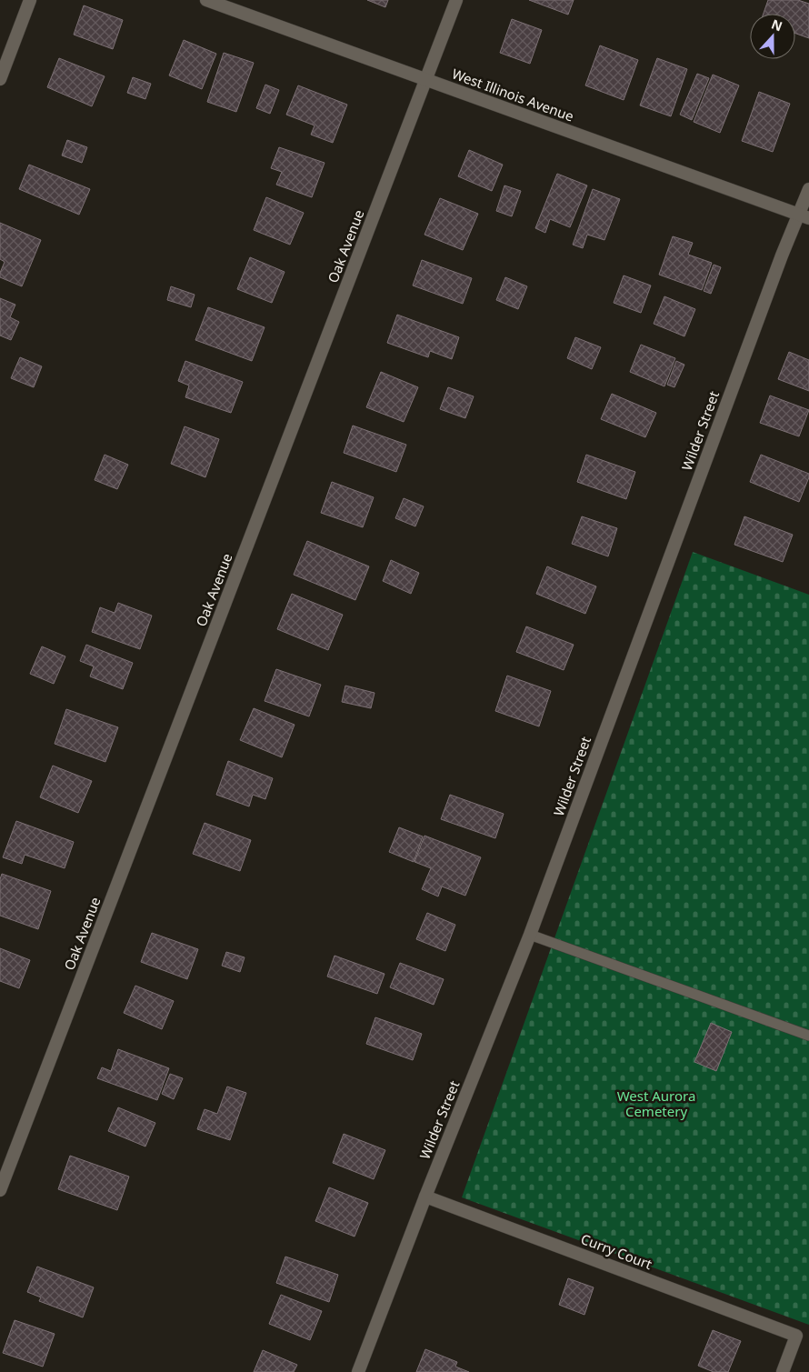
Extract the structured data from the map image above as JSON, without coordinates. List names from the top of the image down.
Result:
{
  "streets": {
    "street": [
      "West Illinois Avenue",
      "Oak Avenue",
      "Wilder Street",
      "Curry Court"
    ]
  },
  "crossings": [
    ["West Illinois Avenue", "Oak Avenue"],
    ["West Illinois Avenue", "Wilder Street"],
    ["Wilder Street", "Curry Court"]
  ],
  "parks": ["West Aurora Cemetery"],
  "north": "top"
}
